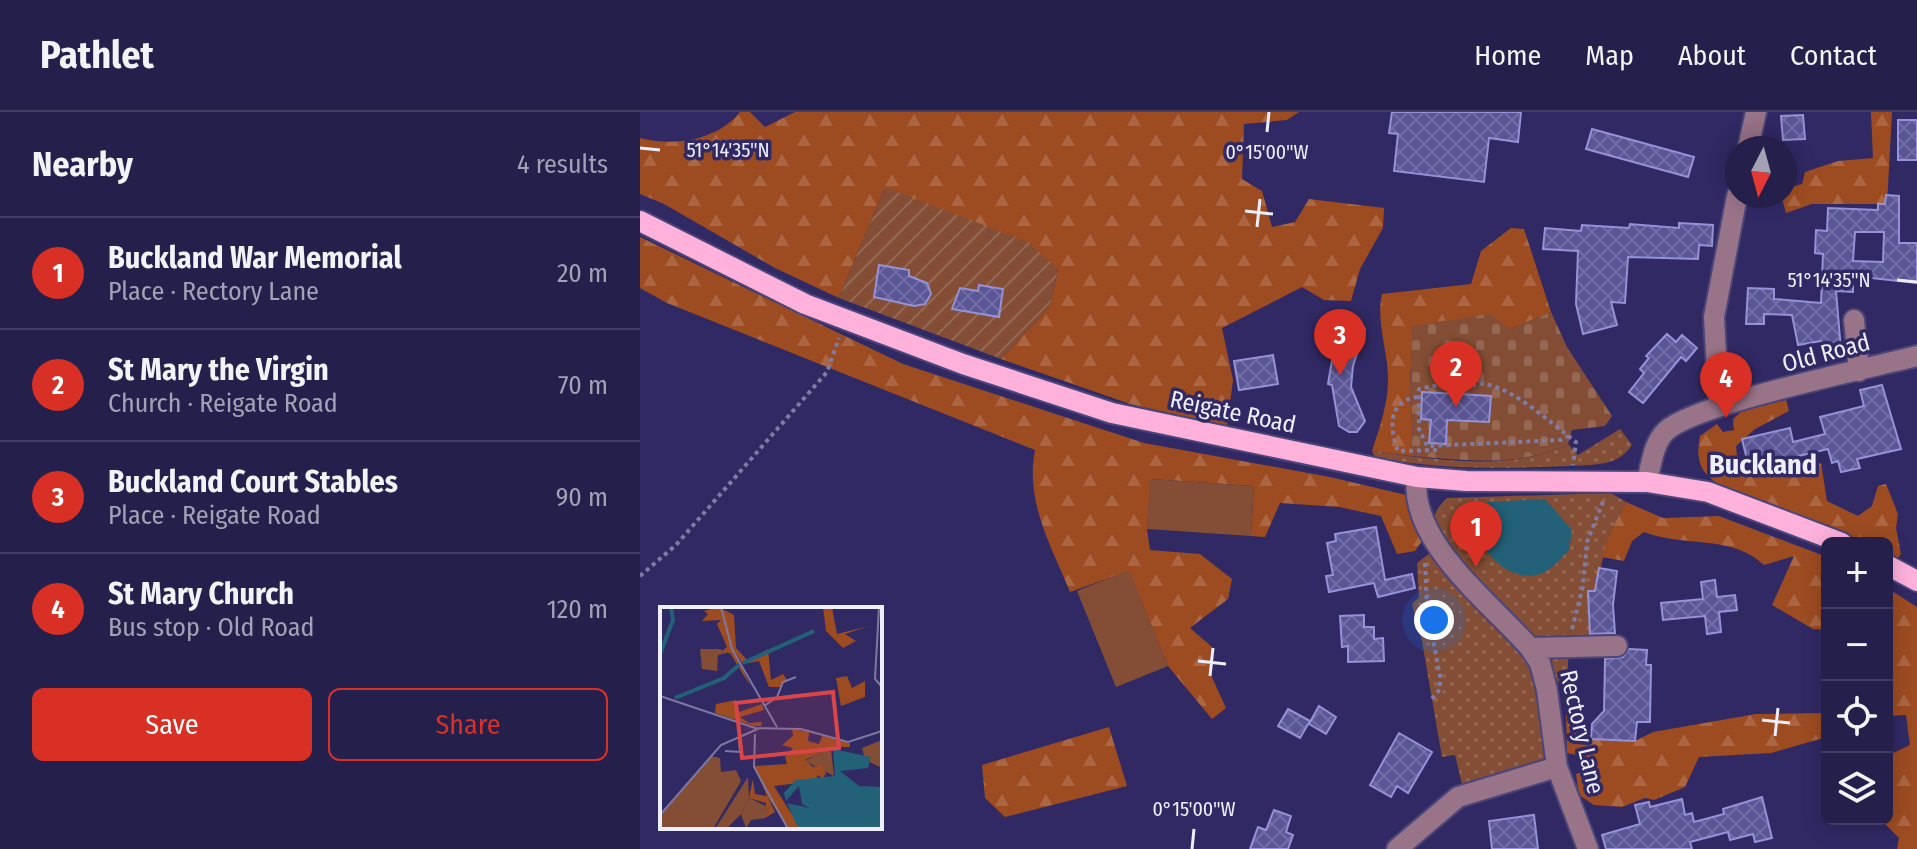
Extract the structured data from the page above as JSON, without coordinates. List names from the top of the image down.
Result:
{
  "streets": {
    "main road": ["Reigate Road"],
    "street": ["Old Road", "Rectory Lane"]
  },
  "crossings": [
    ["Old Road", "Reigate Road"],
    ["Reigate Road", "Rectory Lane"]
  ],
  "districts": ["Buckland"],
  "north": "bottom",
  "page": {
    "header": "Pathlet",
    "nav": [
      "Home",
      "Map",
      "About",
      "Contact"
    ],
    "heading": ["Nearby", "4 results"],
    "list": [
      {
        "mark": "1",
        "name": "Buckland War Memorial",
        "note": "Place · Rectory Lane",
        "value": "20 m"
      },
      {
        "mark": "2",
        "name": "St Mary the Virgin",
        "note": "Church · Reigate Road",
        "value": "70 m"
      },
      {
        "mark": "3",
        "name": "Buckland Court Stables",
        "note": "Place · Reigate Road",
        "value": "90 m"
      },
      {
        "mark": "4",
        "name": "St Mary Church",
        "note": "Bus stop · Old Road",
        "value": "120 m"
      }
    ],
    "pins": [
      "3",
      "2",
      "4",
      "1"
    ],
    "map_buttons": ["+", "−"],
    "buttons": ["Save", "Share"]
  },
  "coordinates": ["51°14'35\"N", "0°15'00\"W"]
}
